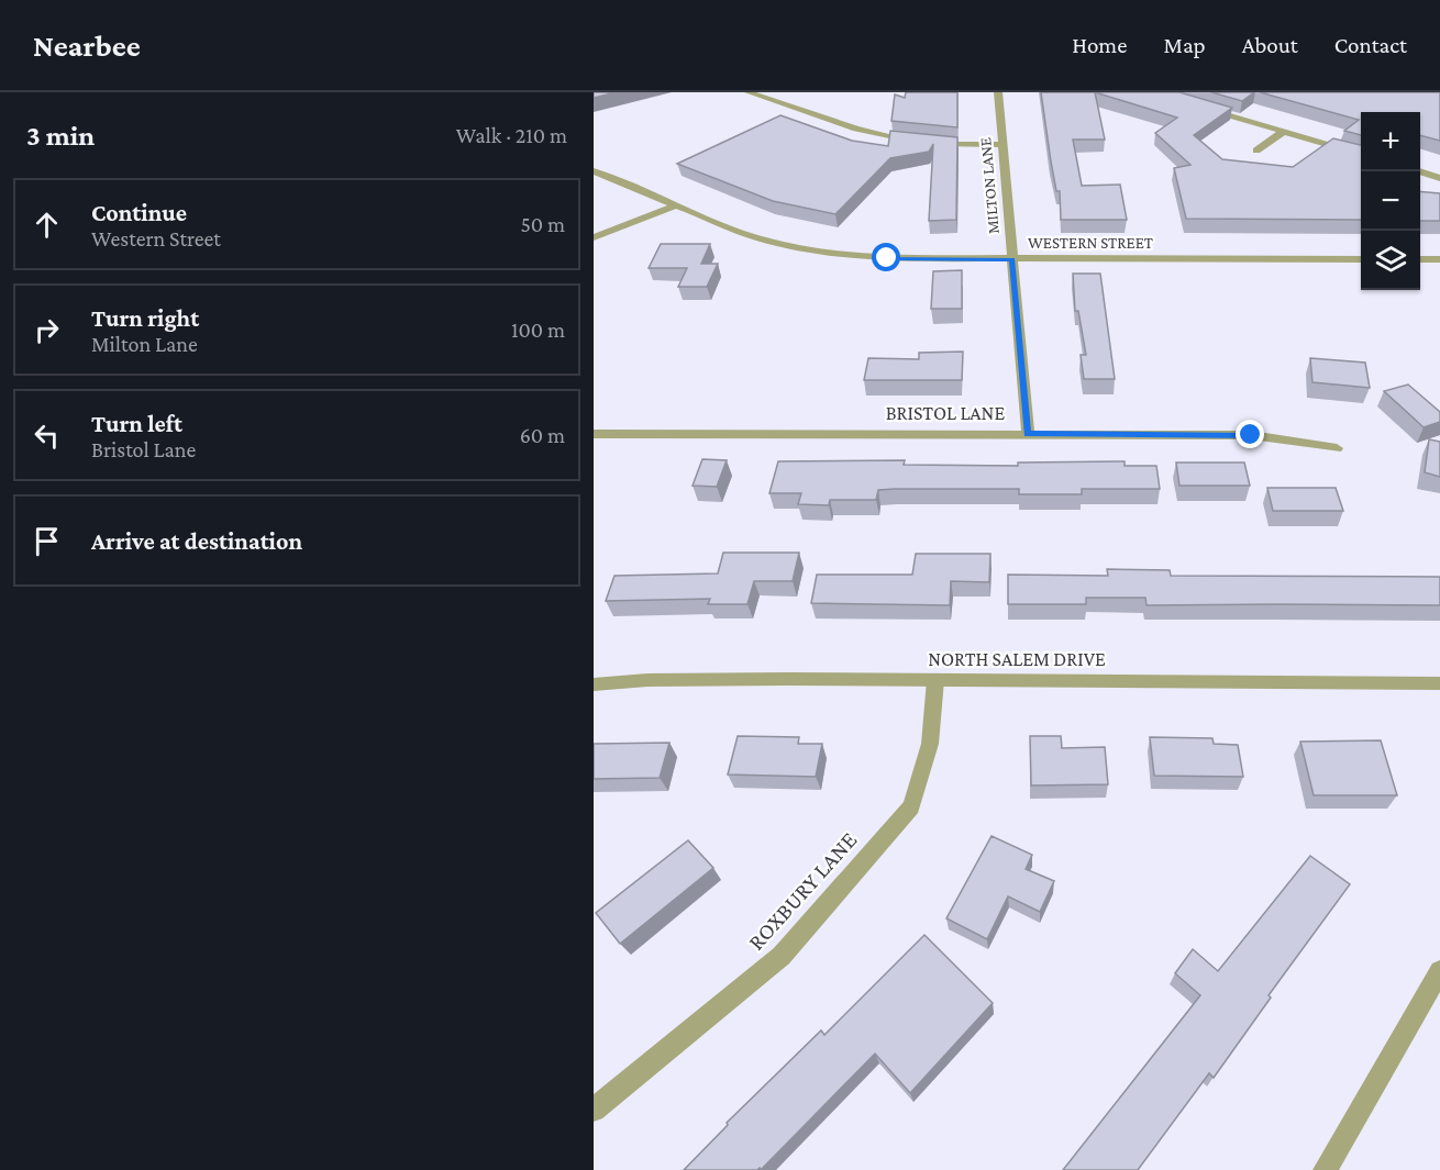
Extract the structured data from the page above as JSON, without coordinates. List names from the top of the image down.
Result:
{
  "streets": {
    "street": [
      "MILTON LANE",
      "WESTERN STREET",
      "BRISTOL LANE",
      "NORTH SALEM DRIVE",
      "ROXBURY LANE"
    ]
  },
  "crossings": [
    ["MILTON LANE", "WESTERN STREET"],
    ["MILTON LANE", "BRISTOL LANE"],
    ["NORTH SALEM DRIVE", "ROXBURY LANE"]
  ],
  "page": {
    "header": "Nearbee",
    "nav": [
      "Home",
      "Map",
      "About",
      "Contact"
    ],
    "heading": ["3 min", "Walk · 210 m"],
    "map_buttons": ["+", "−"],
    "list": [
      ["Continue", "Western Street", "50 m"],
      ["Turn right", "Milton Lane", "100 m"],
      ["Turn left", "Bristol Lane", "60 m"],
      "Arrive at destination"
    ]
  }
}
